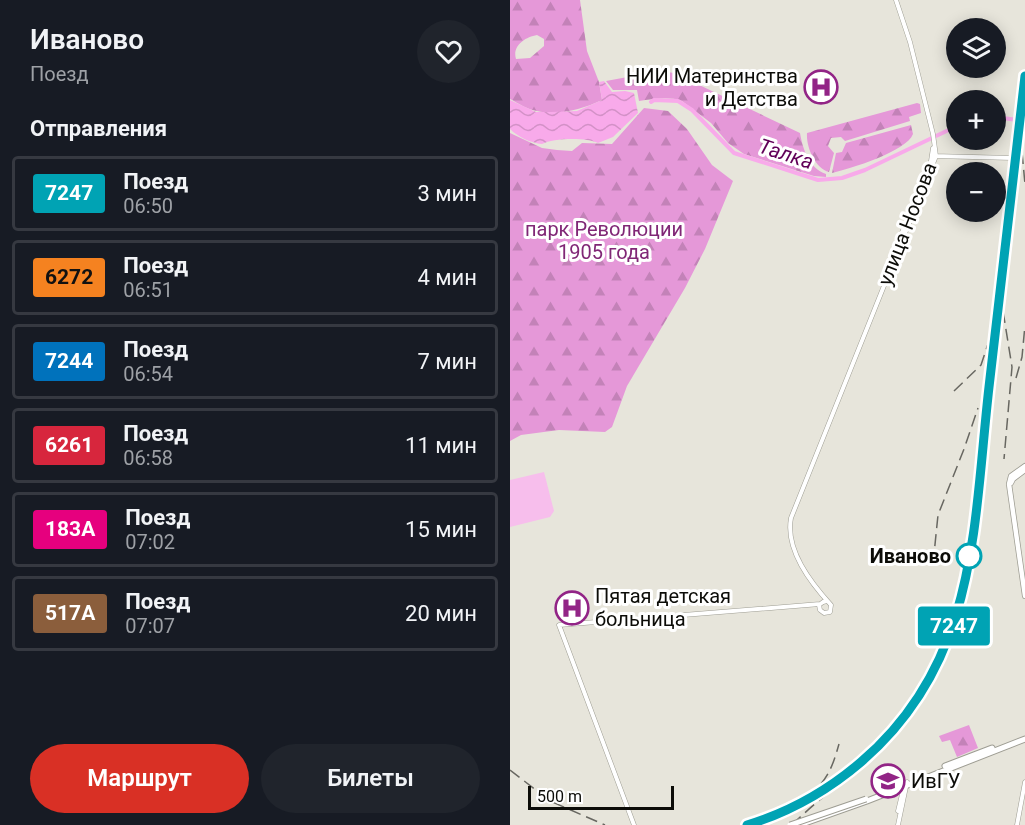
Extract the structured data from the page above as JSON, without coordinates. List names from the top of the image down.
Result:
{
  "streets": {
    "main road": ["улица Носова"]
  },
  "water": ["Талка"],
  "parks": ["парк Революции 1905 года"],
  "places": {
    "hospital": ["НИИ Материнства и Детства", "Пятая детская больница"],
    "other": ["Иваново"],
    "school or university": ["ИвГУ"]
  },
  "scale_bar": "500 m",
  "page": {
    "heading": [
      ["Иваново", "Поезд"],
      "Отправления"
    ],
    "on_map": "7247",
    "map_buttons": ["+", "−"],
    "list": [
      {
        "mark": "7247",
        "name": "Поезд",
        "note": "06:50",
        "value": "3 мин"
      },
      {
        "mark": "6272",
        "name": "Поезд",
        "note": "06:51",
        "value": "4 мин"
      },
      {
        "mark": "7244",
        "name": "Поезд",
        "note": "06:54",
        "value": "7 мин"
      },
      {
        "mark": "6261",
        "name": "Поезд",
        "note": "06:58",
        "value": "11 мин"
      },
      {
        "mark": "183А",
        "name": "Поезд",
        "note": "07:02",
        "value": "15 мин"
      },
      {
        "mark": "517А",
        "name": "Поезд",
        "note": "07:07",
        "value": "20 мин"
      }
    ],
    "buttons": ["Маршрут", "Билеты"],
    "scale": "500 m"
  }
}
